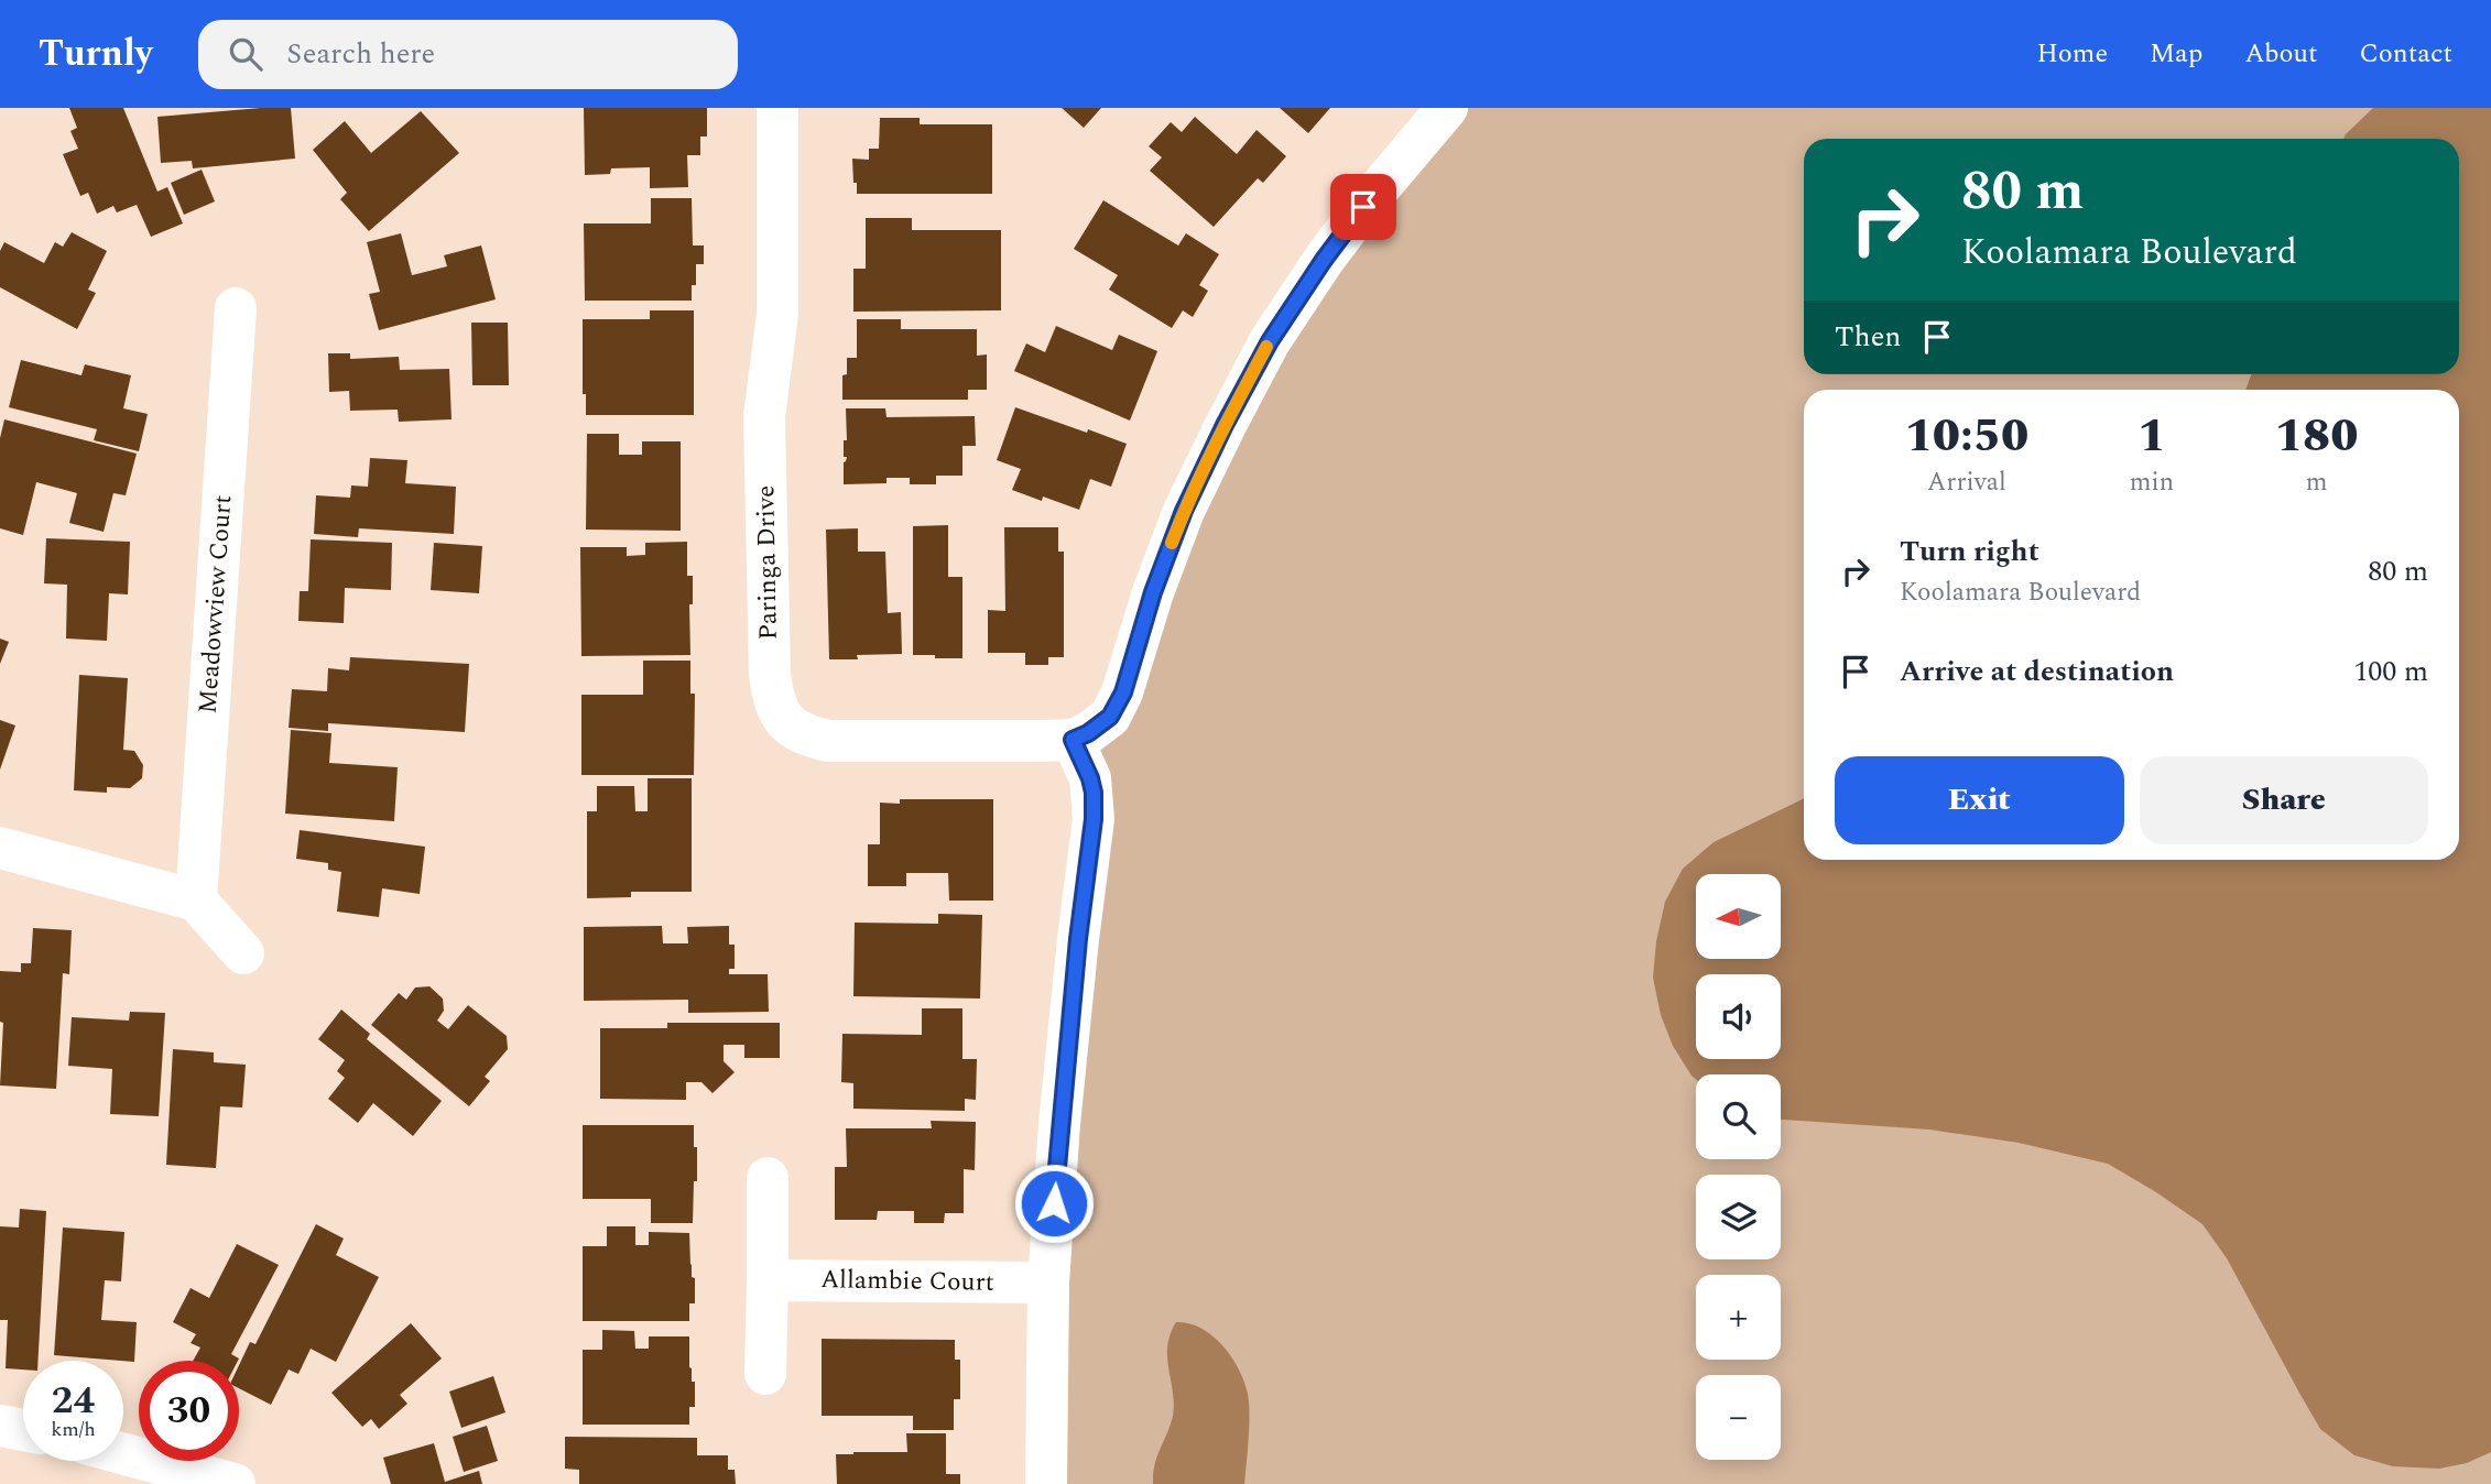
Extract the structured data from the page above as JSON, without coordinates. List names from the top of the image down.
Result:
{
  "streets": {
    "street": ["Paringa Drive", "Meadowview Court", "Allambie Court"]
  },
  "north": "left",
  "page": {
    "header": "Turnly",
    "search": "Search here",
    "nav": [
      "Home",
      "Map",
      "About",
      "Contact"
    ],
    "turn": ["80 m", "Koolamara Boulevard"],
    "then": "Then",
    "eta": [
      "10:50",
      "Arrival",
      "1",
      "min",
      "180",
      "m"
    ],
    "list": [
      {
        "name": "Turn right",
        "note": "Koolamara Boulevard",
        "value": "80 m"
      },
      {
        "name": "Arrive at destination",
        "value": "100 m"
      }
    ],
    "buttons": ["Exit", "Share"],
    "map_buttons": ["+", "−"],
    "speed": "24 km/h",
    "limit": "30"
  }
}
